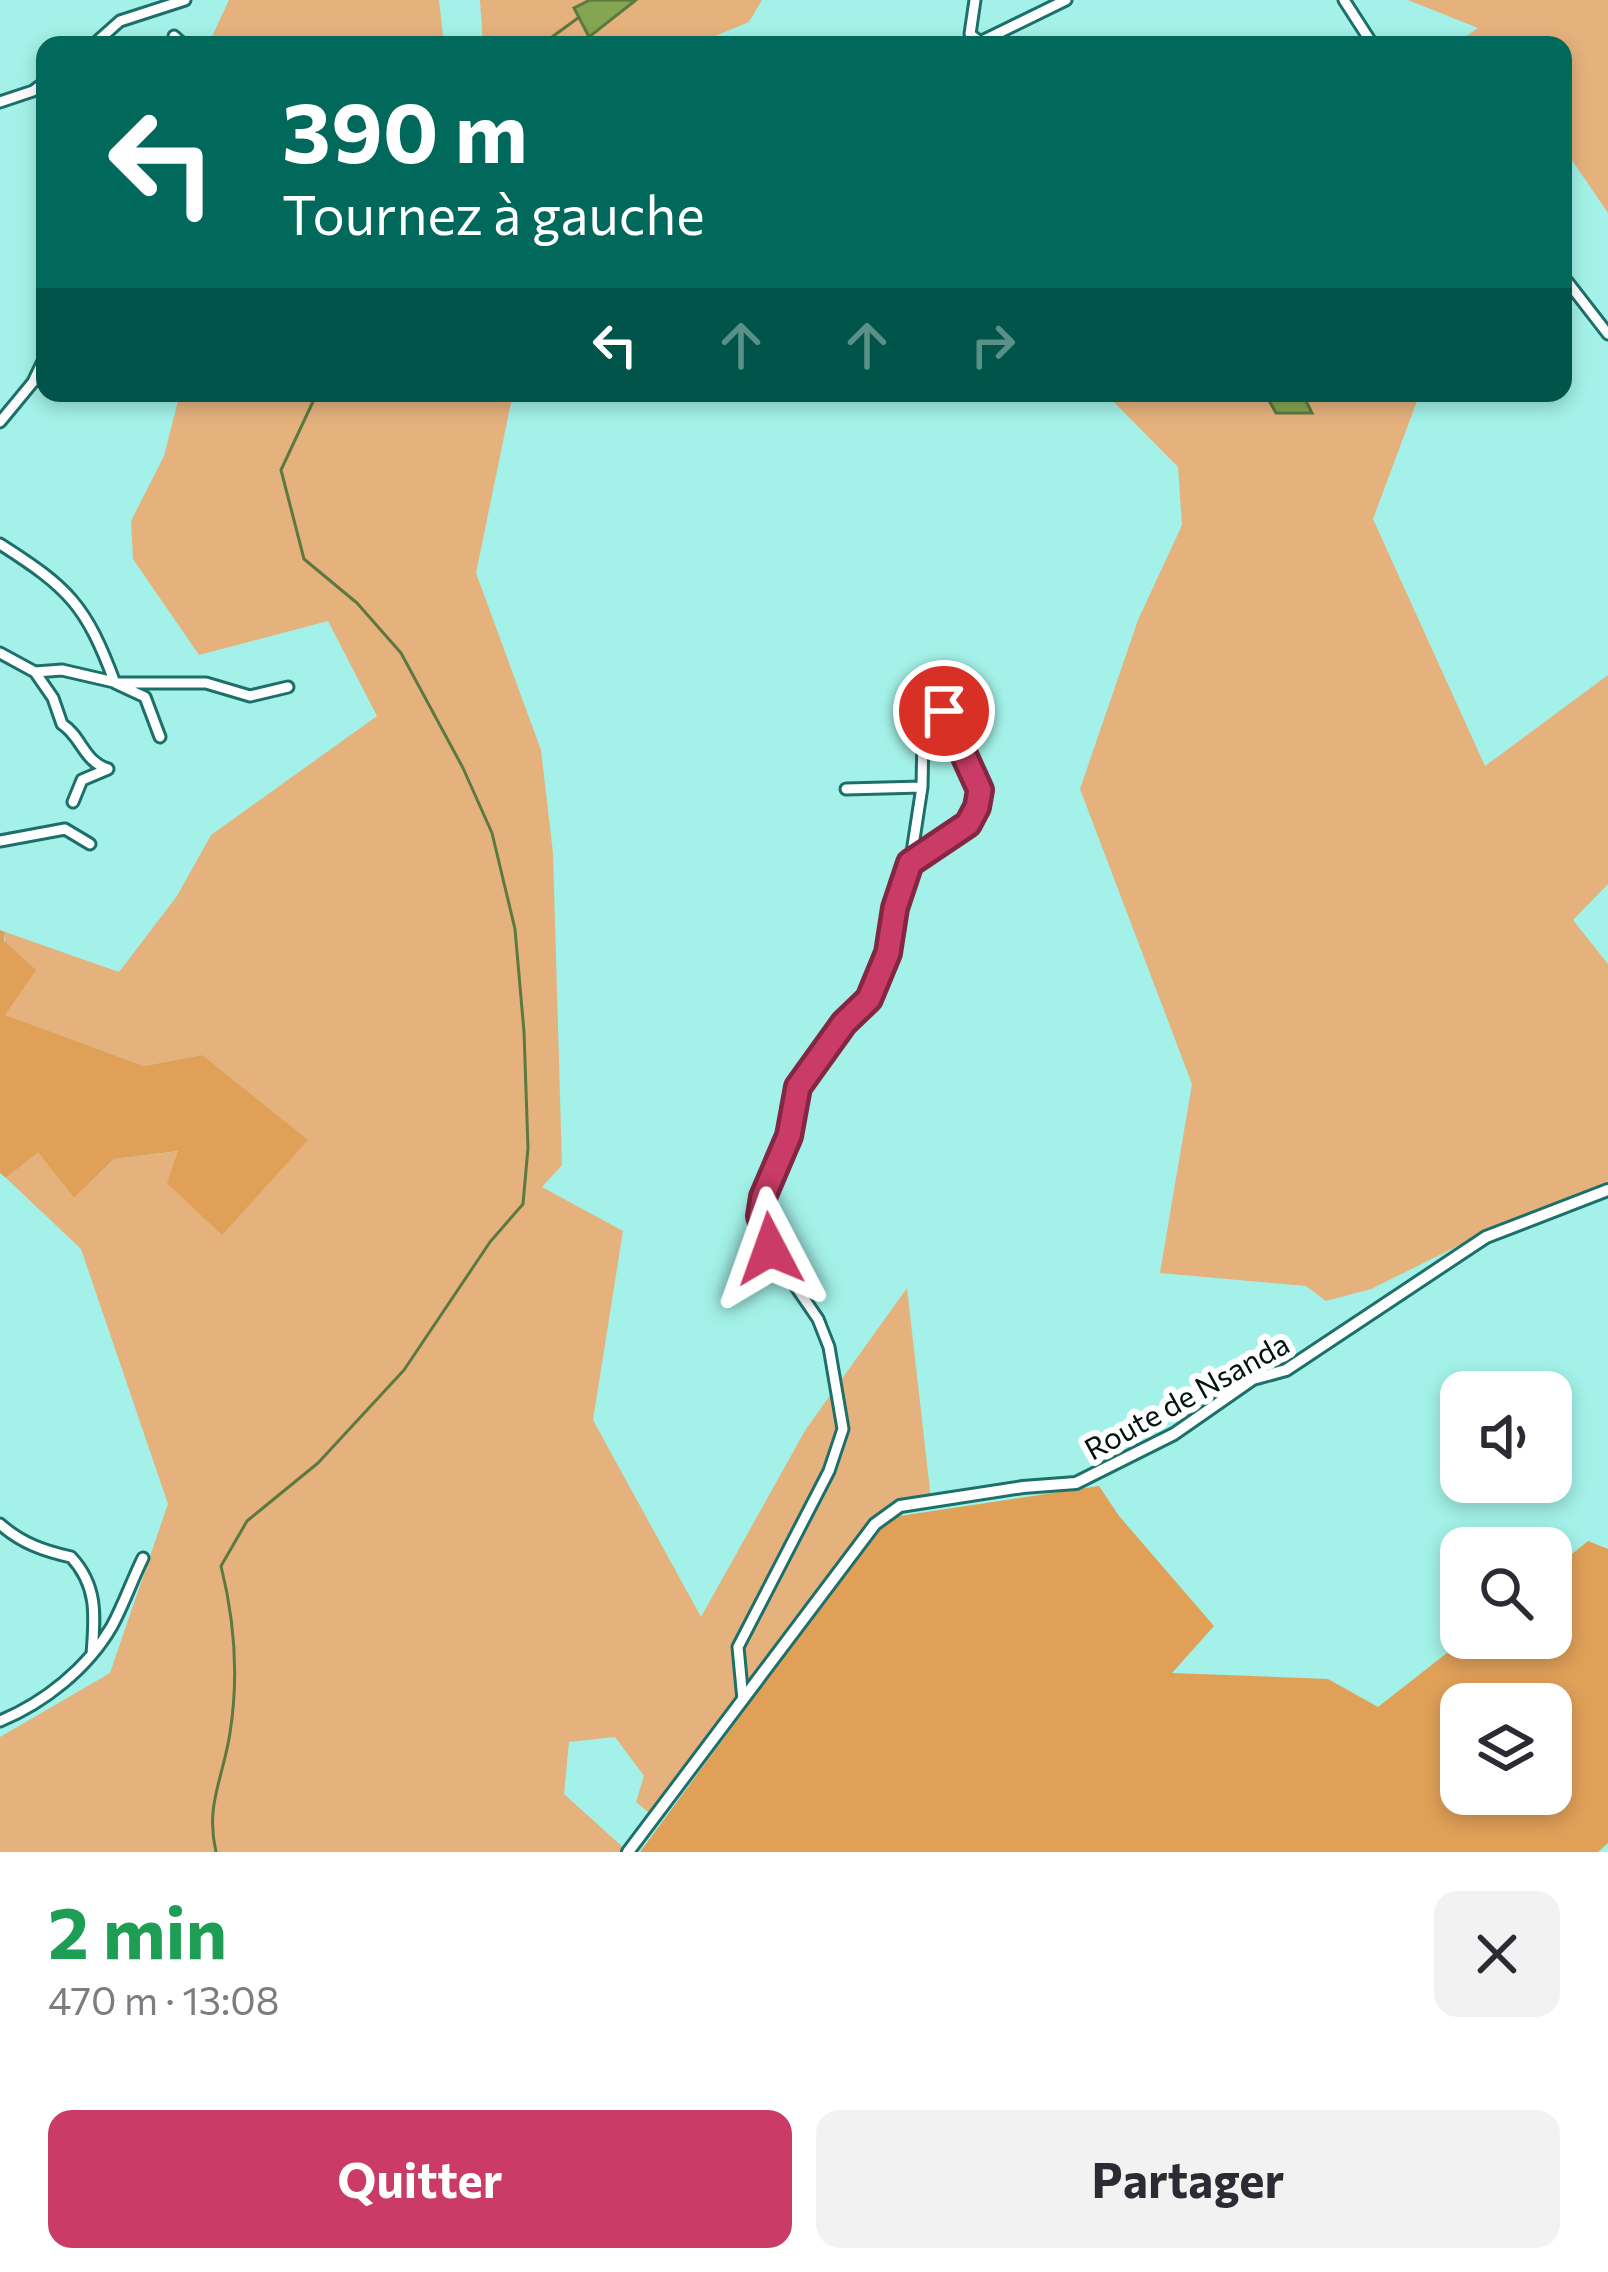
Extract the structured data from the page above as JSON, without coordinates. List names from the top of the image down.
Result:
{
  "streets": {
    "street": ["Route de Nsanda"]
  },
  "page": {
    "turn": ["390 m", "Tournez à gauche"],
    "heading": ["2 min", "470 m · 13:08"],
    "buttons": ["Quitter", "Partager"]
  }
}
